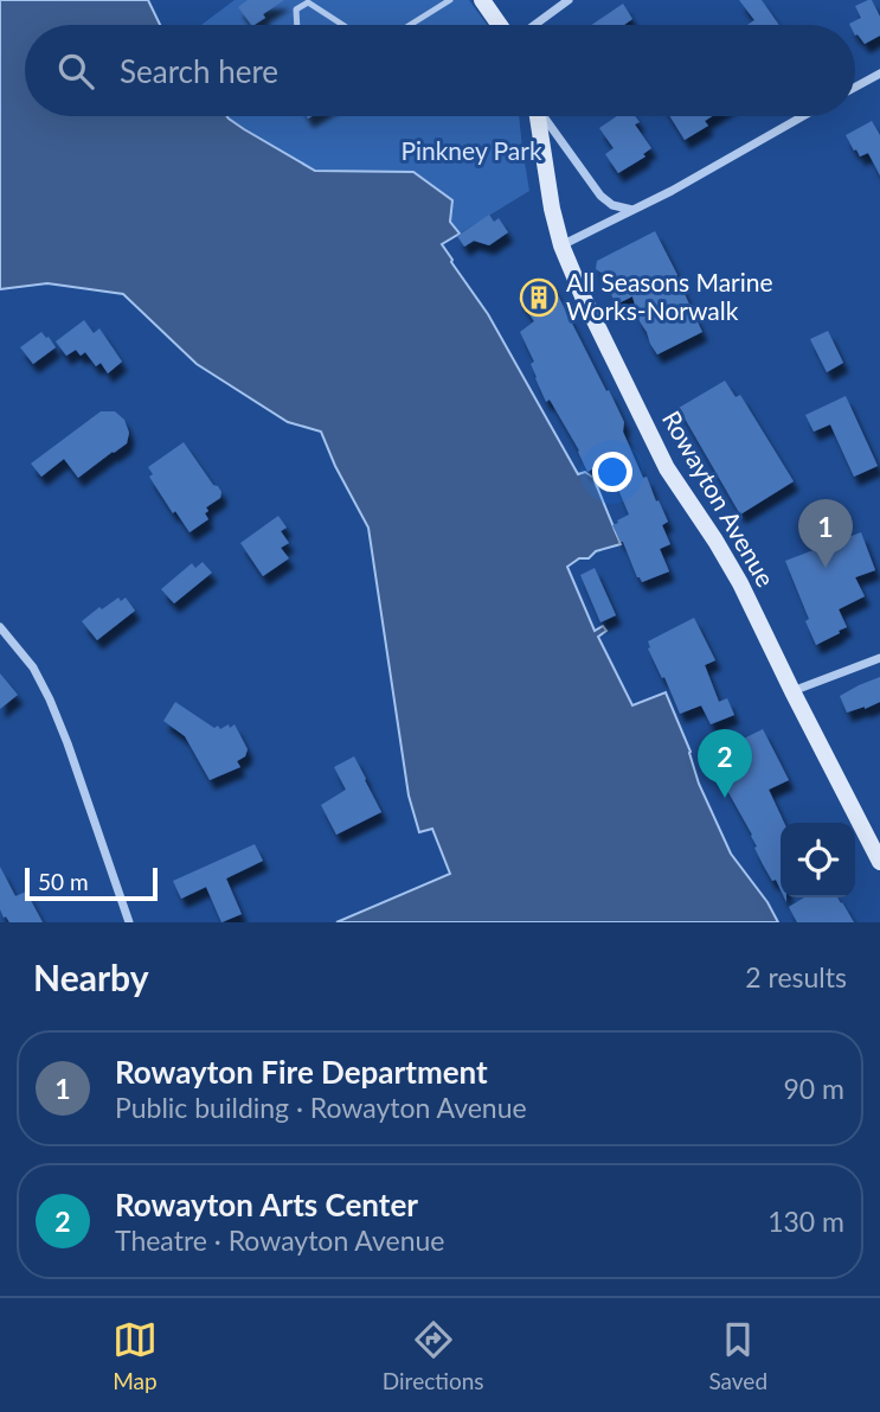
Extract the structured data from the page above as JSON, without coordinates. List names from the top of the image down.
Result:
{
  "streets": {
    "main road": ["Rowayton Avenue"]
  },
  "parks": ["Pinkney Park"],
  "places": {
    "building": ["All Seasons Marine Works-Norwalk"]
  },
  "scale_bar": "50 m",
  "page": {
    "search": "Search here",
    "pins": ["1", "2"],
    "scale": "50 m",
    "heading": ["Nearby", "2 results"],
    "list": [
      {
        "mark": "1",
        "name": "Rowayton Fire Department",
        "note": "Public building · Rowayton Avenue",
        "value": "90 m"
      },
      {
        "mark": "2",
        "name": "Rowayton Arts Center",
        "note": "Theatre · Rowayton Avenue",
        "value": "130 m"
      }
    ],
    "nav": ["Map", "Directions", "Saved"]
  }
}
